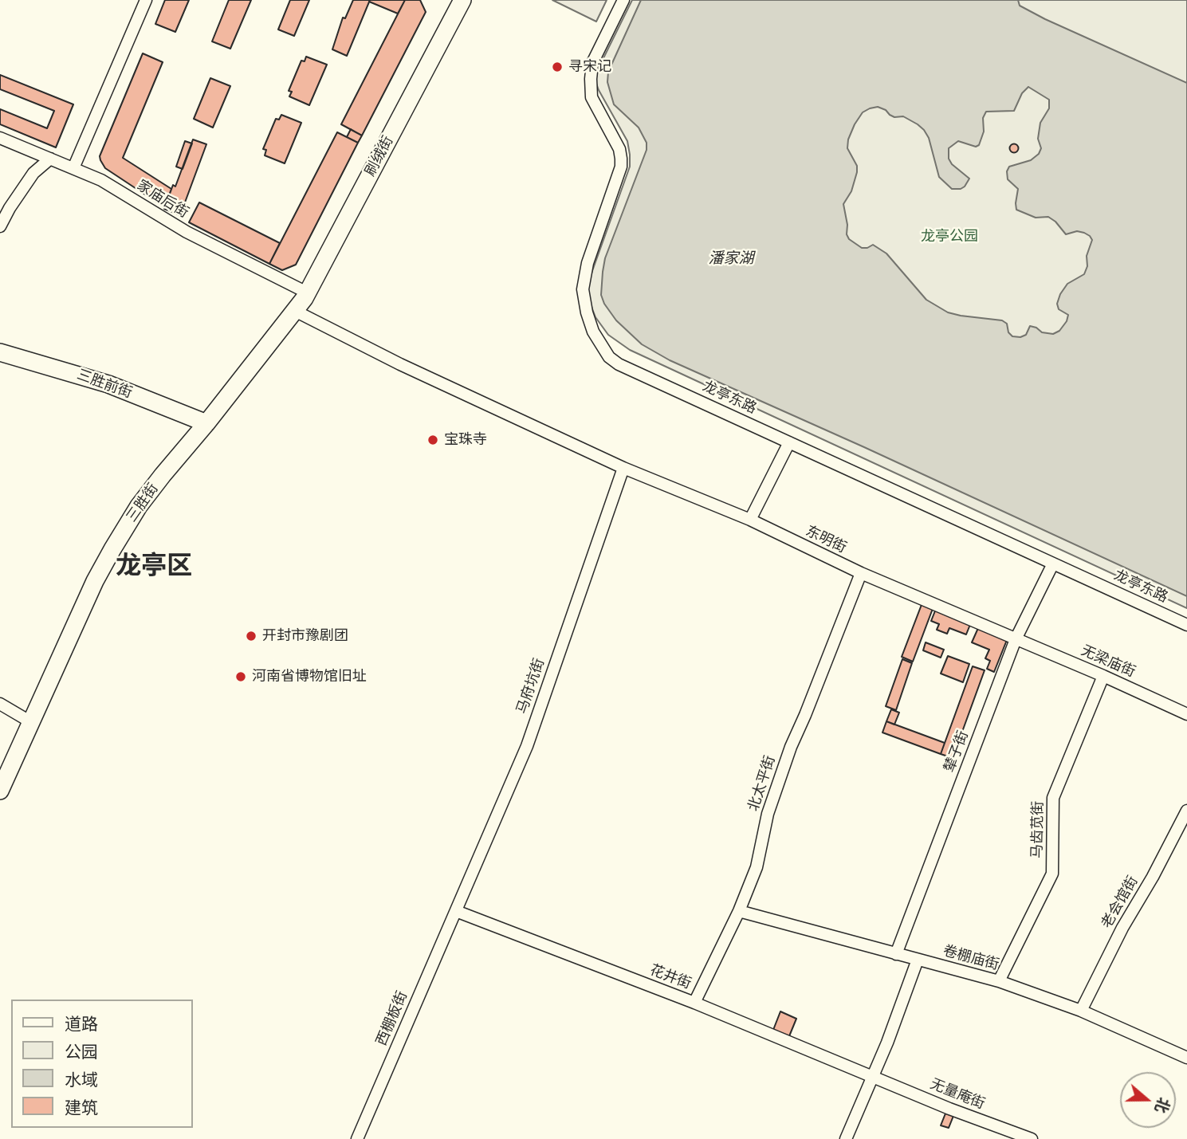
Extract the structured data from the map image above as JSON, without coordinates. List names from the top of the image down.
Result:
{
  "streets": {
    "street": [
      "刷绒街",
      "家庙后街",
      "三胜前街",
      "龙亭东路",
      "三胜街",
      "东明街",
      "无梁庙街",
      "马府坑街",
      "辇子街",
      "北太平街",
      "马齿苋街",
      "老会馆街",
      "卷棚庙街",
      "花井街",
      "西棚板街",
      "无量庵街"
    ]
  },
  "crossings": [
    ["刷绒街", "家庙后街"],
    ["刷绒街", "三胜街"],
    ["刷绒街", "东明街"],
    ["三胜前街", "三胜街"],
    ["龙亭东路", "辇子街"],
    ["三胜街", "东明街"],
    ["东明街", "无梁庙街"],
    ["东明街", "马府坑街"],
    ["东明街", "辇子街"],
    ["东明街", "北太平街"],
    ["无梁庙街", "辇子街"],
    ["无梁庙街", "马齿苋街"],
    ["马府坑街", "花井街"],
    ["马府坑街", "西棚板街"],
    ["辇子街", "卷棚庙街"],
    ["北太平街", "卷棚庙街"],
    ["北太平街", "花井街"],
    ["马齿苋街", "卷棚庙街"],
    ["老会馆街", "卷棚庙街"],
    ["花井街", "西棚板街"],
    ["花井街", "无量庵街"]
  ],
  "districts": ["龙亭区"],
  "water": ["潘家湖"],
  "parks": ["龙亭公园"],
  "places": [
    "寻宋记",
    "宝珠寺",
    "开封市豫剧团",
    "河南省博物馆旧址"
  ],
  "legend": [
    "道路",
    "公园",
    "水域",
    "建筑"
  ],
  "north": "right"
}
